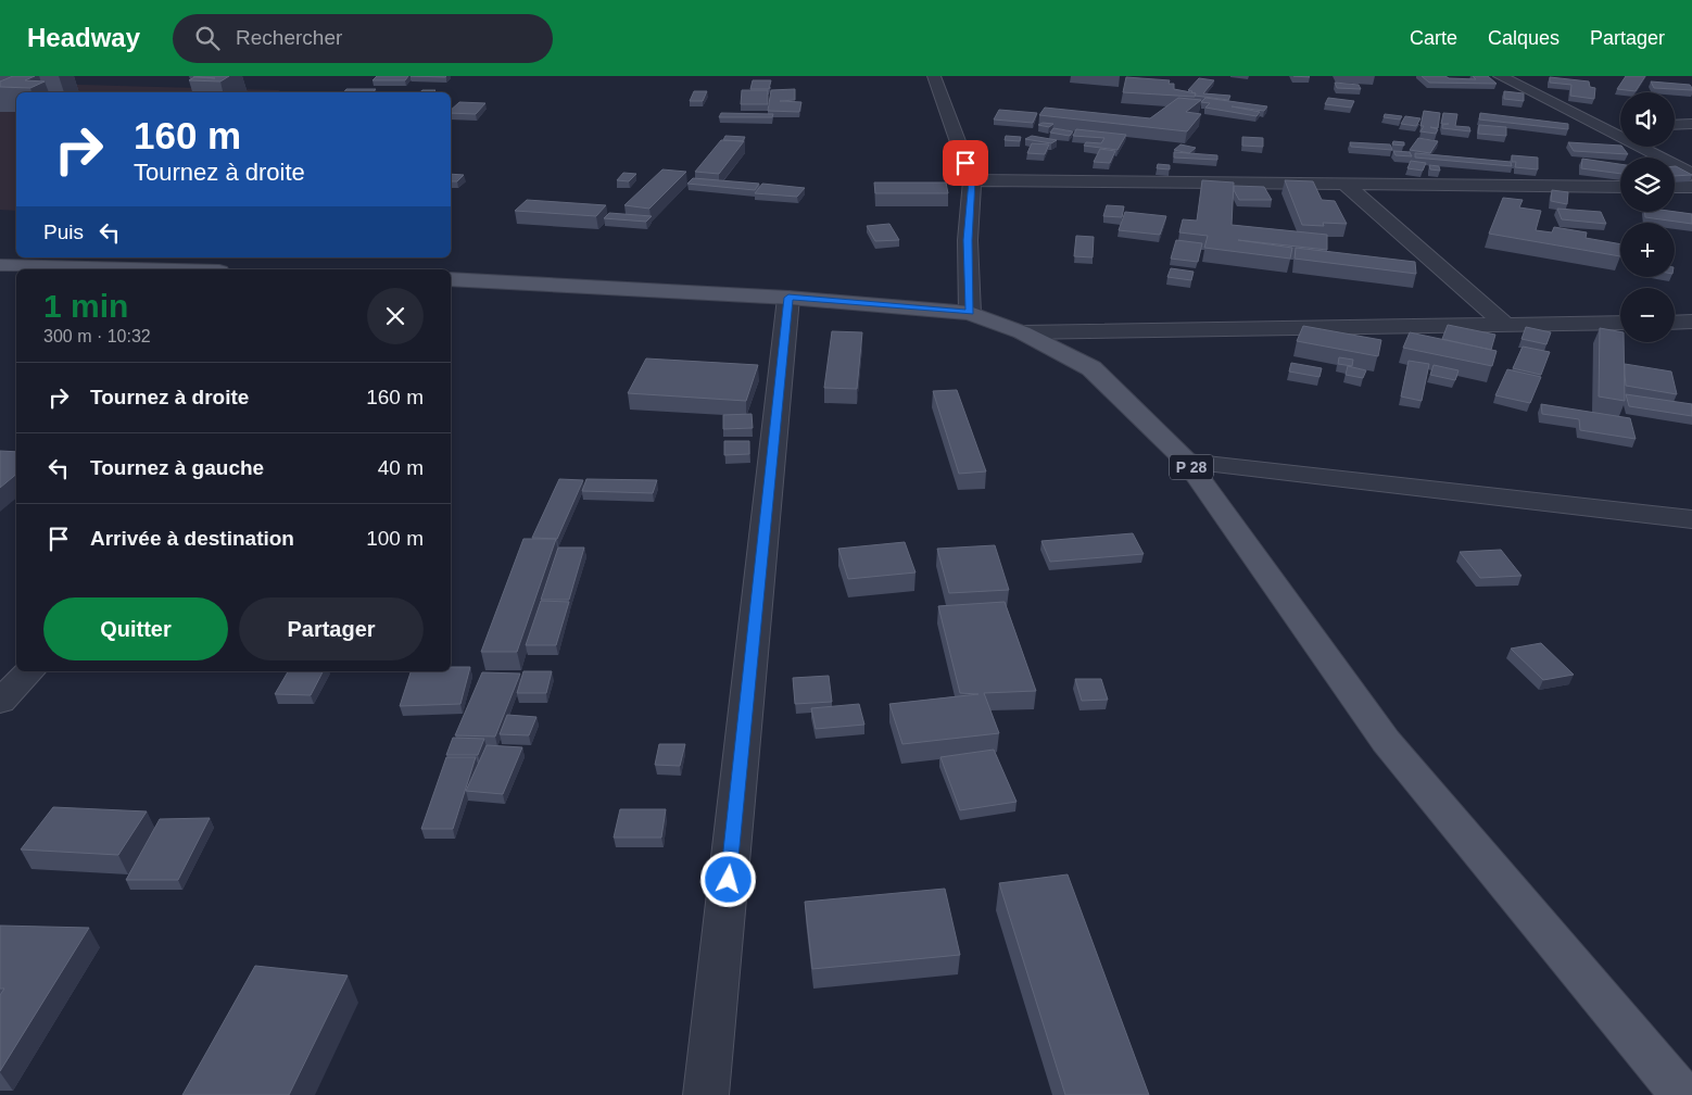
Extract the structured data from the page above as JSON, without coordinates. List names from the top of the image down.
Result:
{
  "streets": {
    "main road": ["P 28"]
  },
  "page": {
    "header": "Headway",
    "search": "Rechercher",
    "nav": ["Carte", "Calques", "Partager"],
    "map_buttons": ["+", "−"],
    "turn": ["160 m", "Tournez à droite"],
    "then": "Puis",
    "heading": ["1 min", "300 m · 10:32"],
    "list": [
      {
        "name": "Tournez à droite",
        "value": "160 m"
      },
      {
        "name": "Tournez à gauche",
        "value": "40 m"
      },
      {
        "name": "Arrivée à destination",
        "value": "100 m"
      }
    ],
    "buttons": ["Quitter", "Partager"]
  }
}
